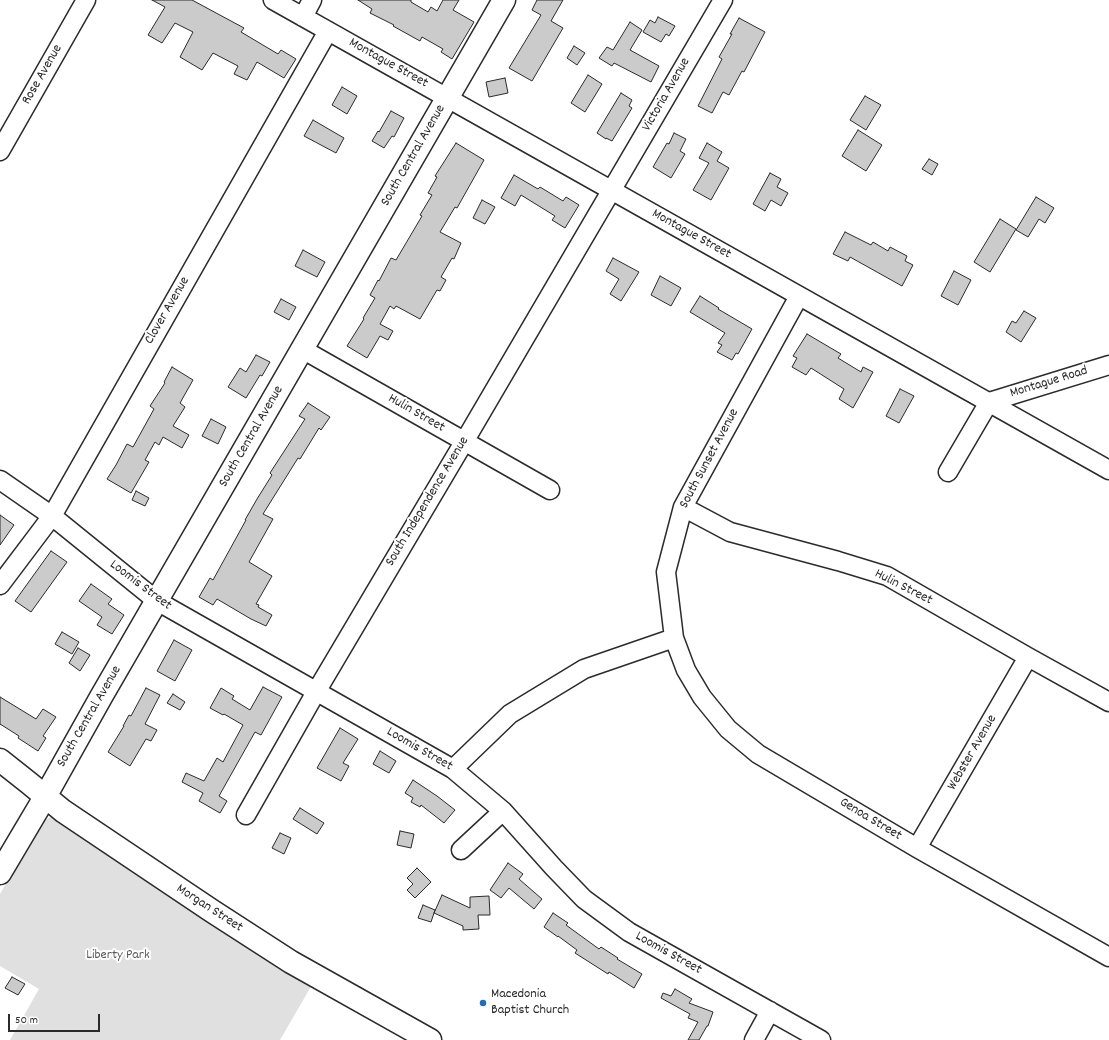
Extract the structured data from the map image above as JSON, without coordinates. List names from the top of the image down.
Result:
{
  "streets": {
    "main road": ["South Central Avenue", "Morgan Street"],
    "street": [
      "Montague Street",
      "Rose Avenue",
      "Victoria Avenue",
      "Clover Avenue",
      "Montague Road",
      "Hulin Street",
      "South Sunset Avenue",
      "South Independence Avenue",
      "Loomis Street",
      "Webster Avenue",
      "Genoa Street"
    ]
  },
  "crossings": [
    ["Montague Street", "Victoria Avenue"],
    ["Montague Street", "South Central Avenue"],
    ["Montague Street", "Clover Avenue"],
    ["Montague Street", "Montague Road"],
    ["Montague Street", "South Sunset Avenue"],
    ["Montague Street", "South Independence Avenue"],
    ["Victoria Avenue", "South Independence Avenue"],
    ["South Central Avenue", "Hulin Street"],
    ["South Central Avenue", "Loomis Street"],
    ["South Central Avenue", "Morgan Street"],
    ["Clover Avenue", "Loomis Street"],
    ["Hulin Street", "South Sunset Avenue"],
    ["Hulin Street", "South Independence Avenue"],
    ["Hulin Street", "Webster Avenue"],
    ["South Sunset Avenue", "Genoa Street"],
    ["South Independence Avenue", "Loomis Street"],
    ["Webster Avenue", "Genoa Street"]
  ],
  "parks": ["Liberty Park"],
  "places": ["Macedonia Baptist Church"],
  "scale_bar": "50 m"
}
